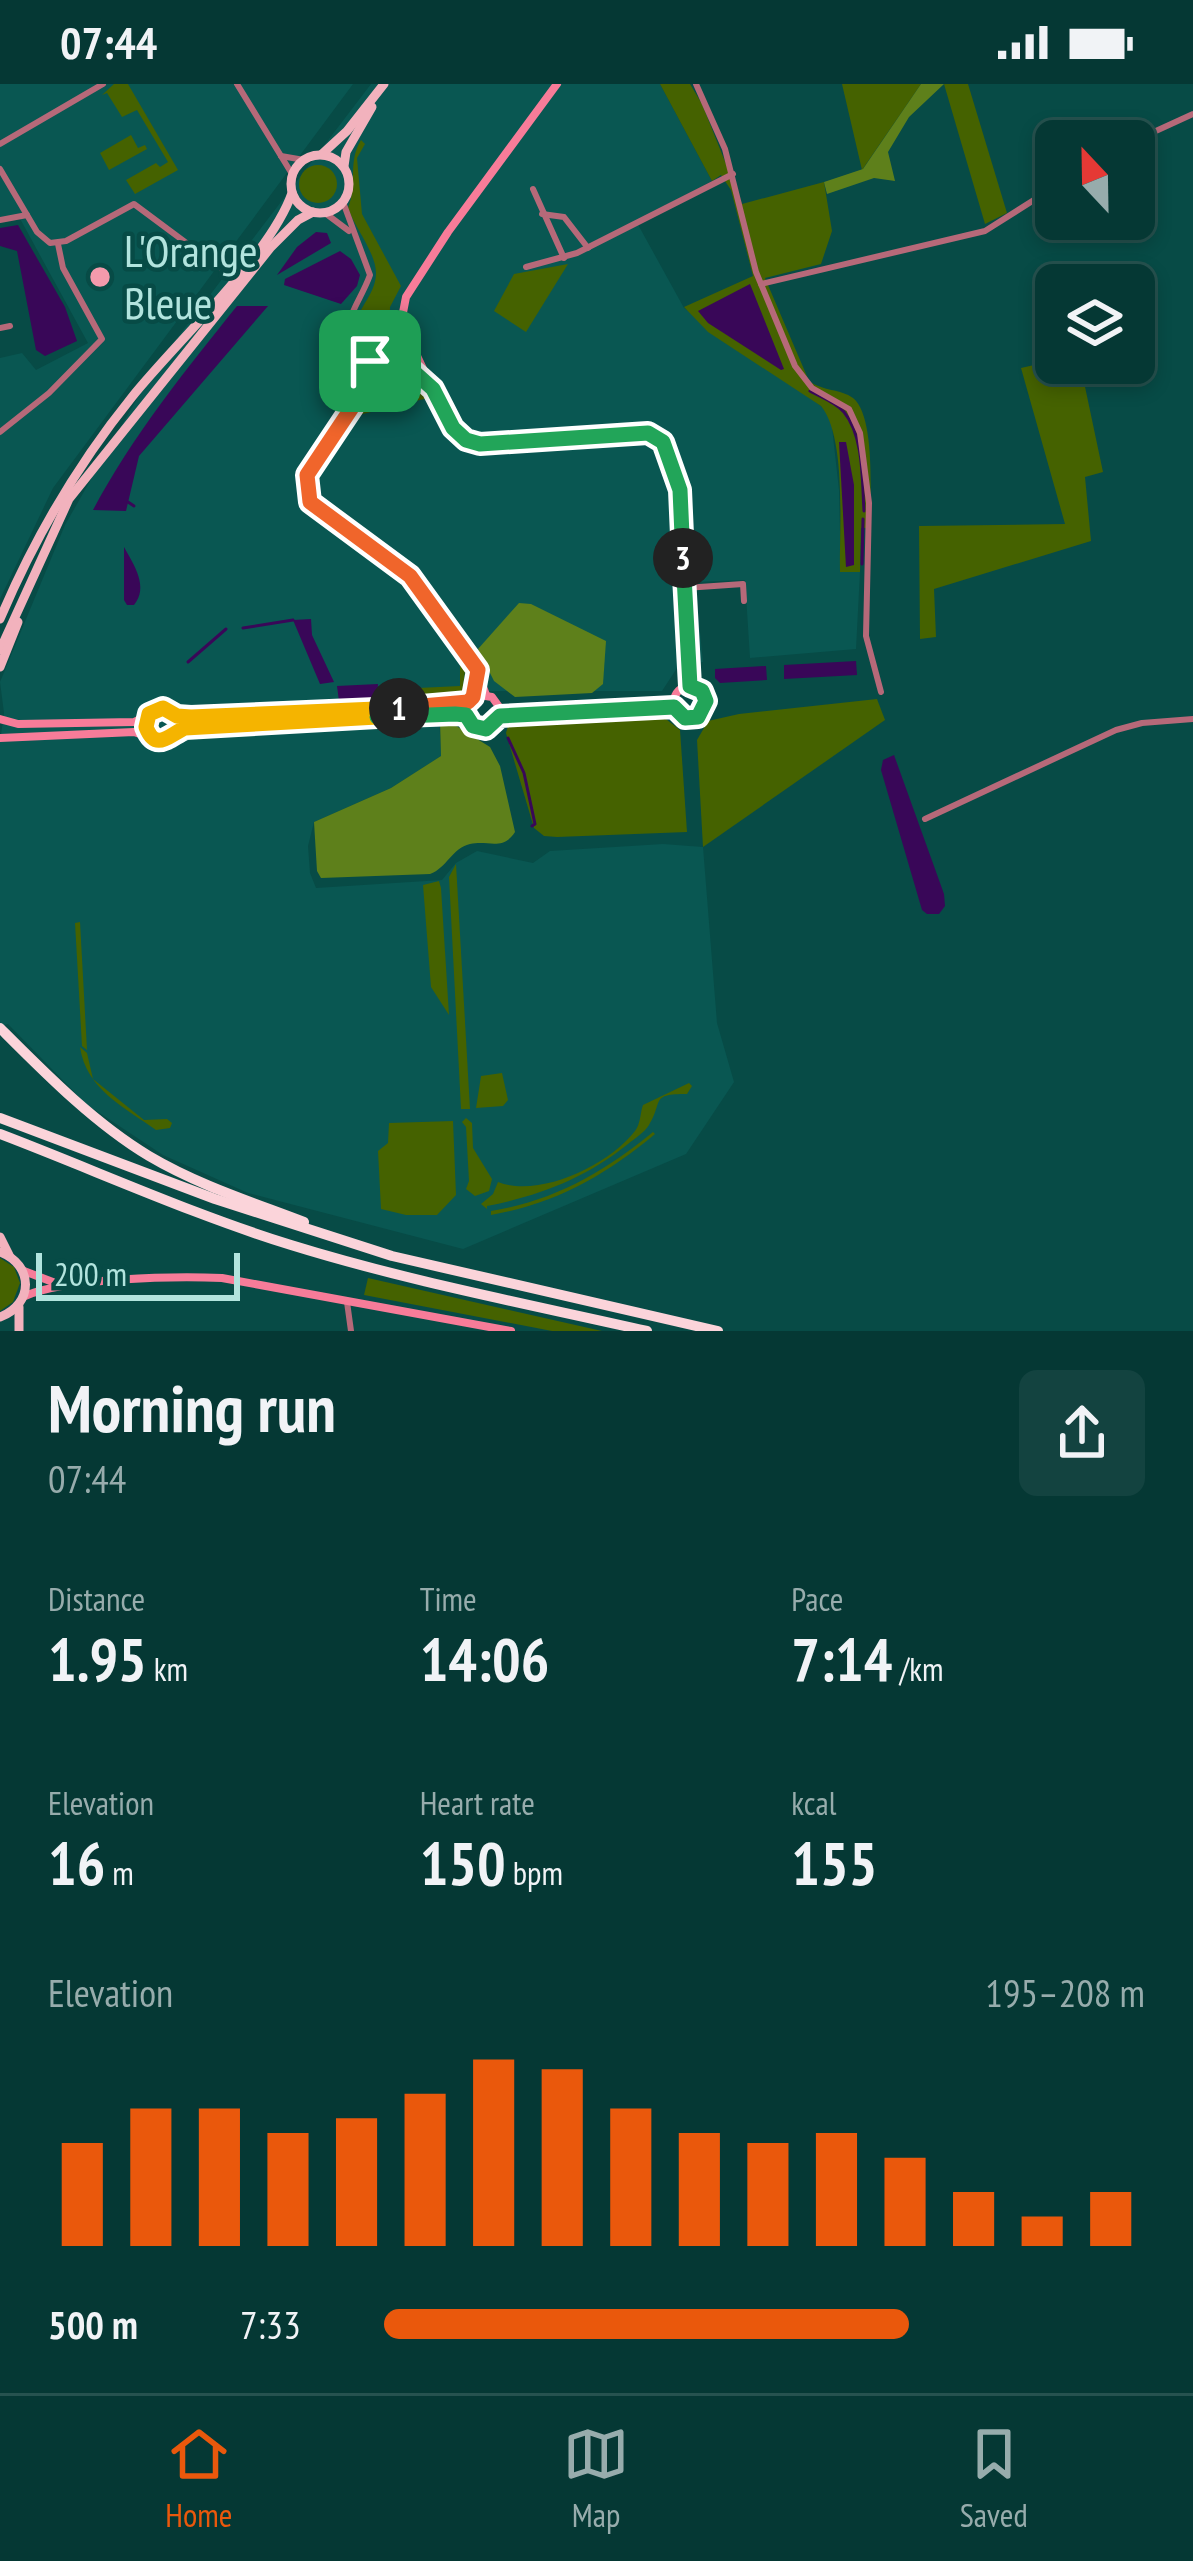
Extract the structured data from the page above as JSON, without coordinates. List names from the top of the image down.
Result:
{
  "places": ["L'Orange Bleue"],
  "scale_bar": "200 m",
  "north": "top",
  "page": {
    "status": "07:44",
    "pins": ["3", "1"],
    "scale": "200 m",
    "heading": ["Morning run", "07:44"],
    "stats": [
      ["Distance", "1.95 km"],
      ["Time", "14:06"],
      ["Pace", "7:14 /km"],
      ["Elevation", "16 m"],
      ["Heart rate", "150 bpm"],
      ["kcal", "155"]
    ],
    "chart": ["Elevation", "195–208 m"],
    "list": [
      {
        "name": "500 m",
        "note": "7:33"
      }
    ],
    "tabs": ["Home", "Map", "Saved"]
  }
}
